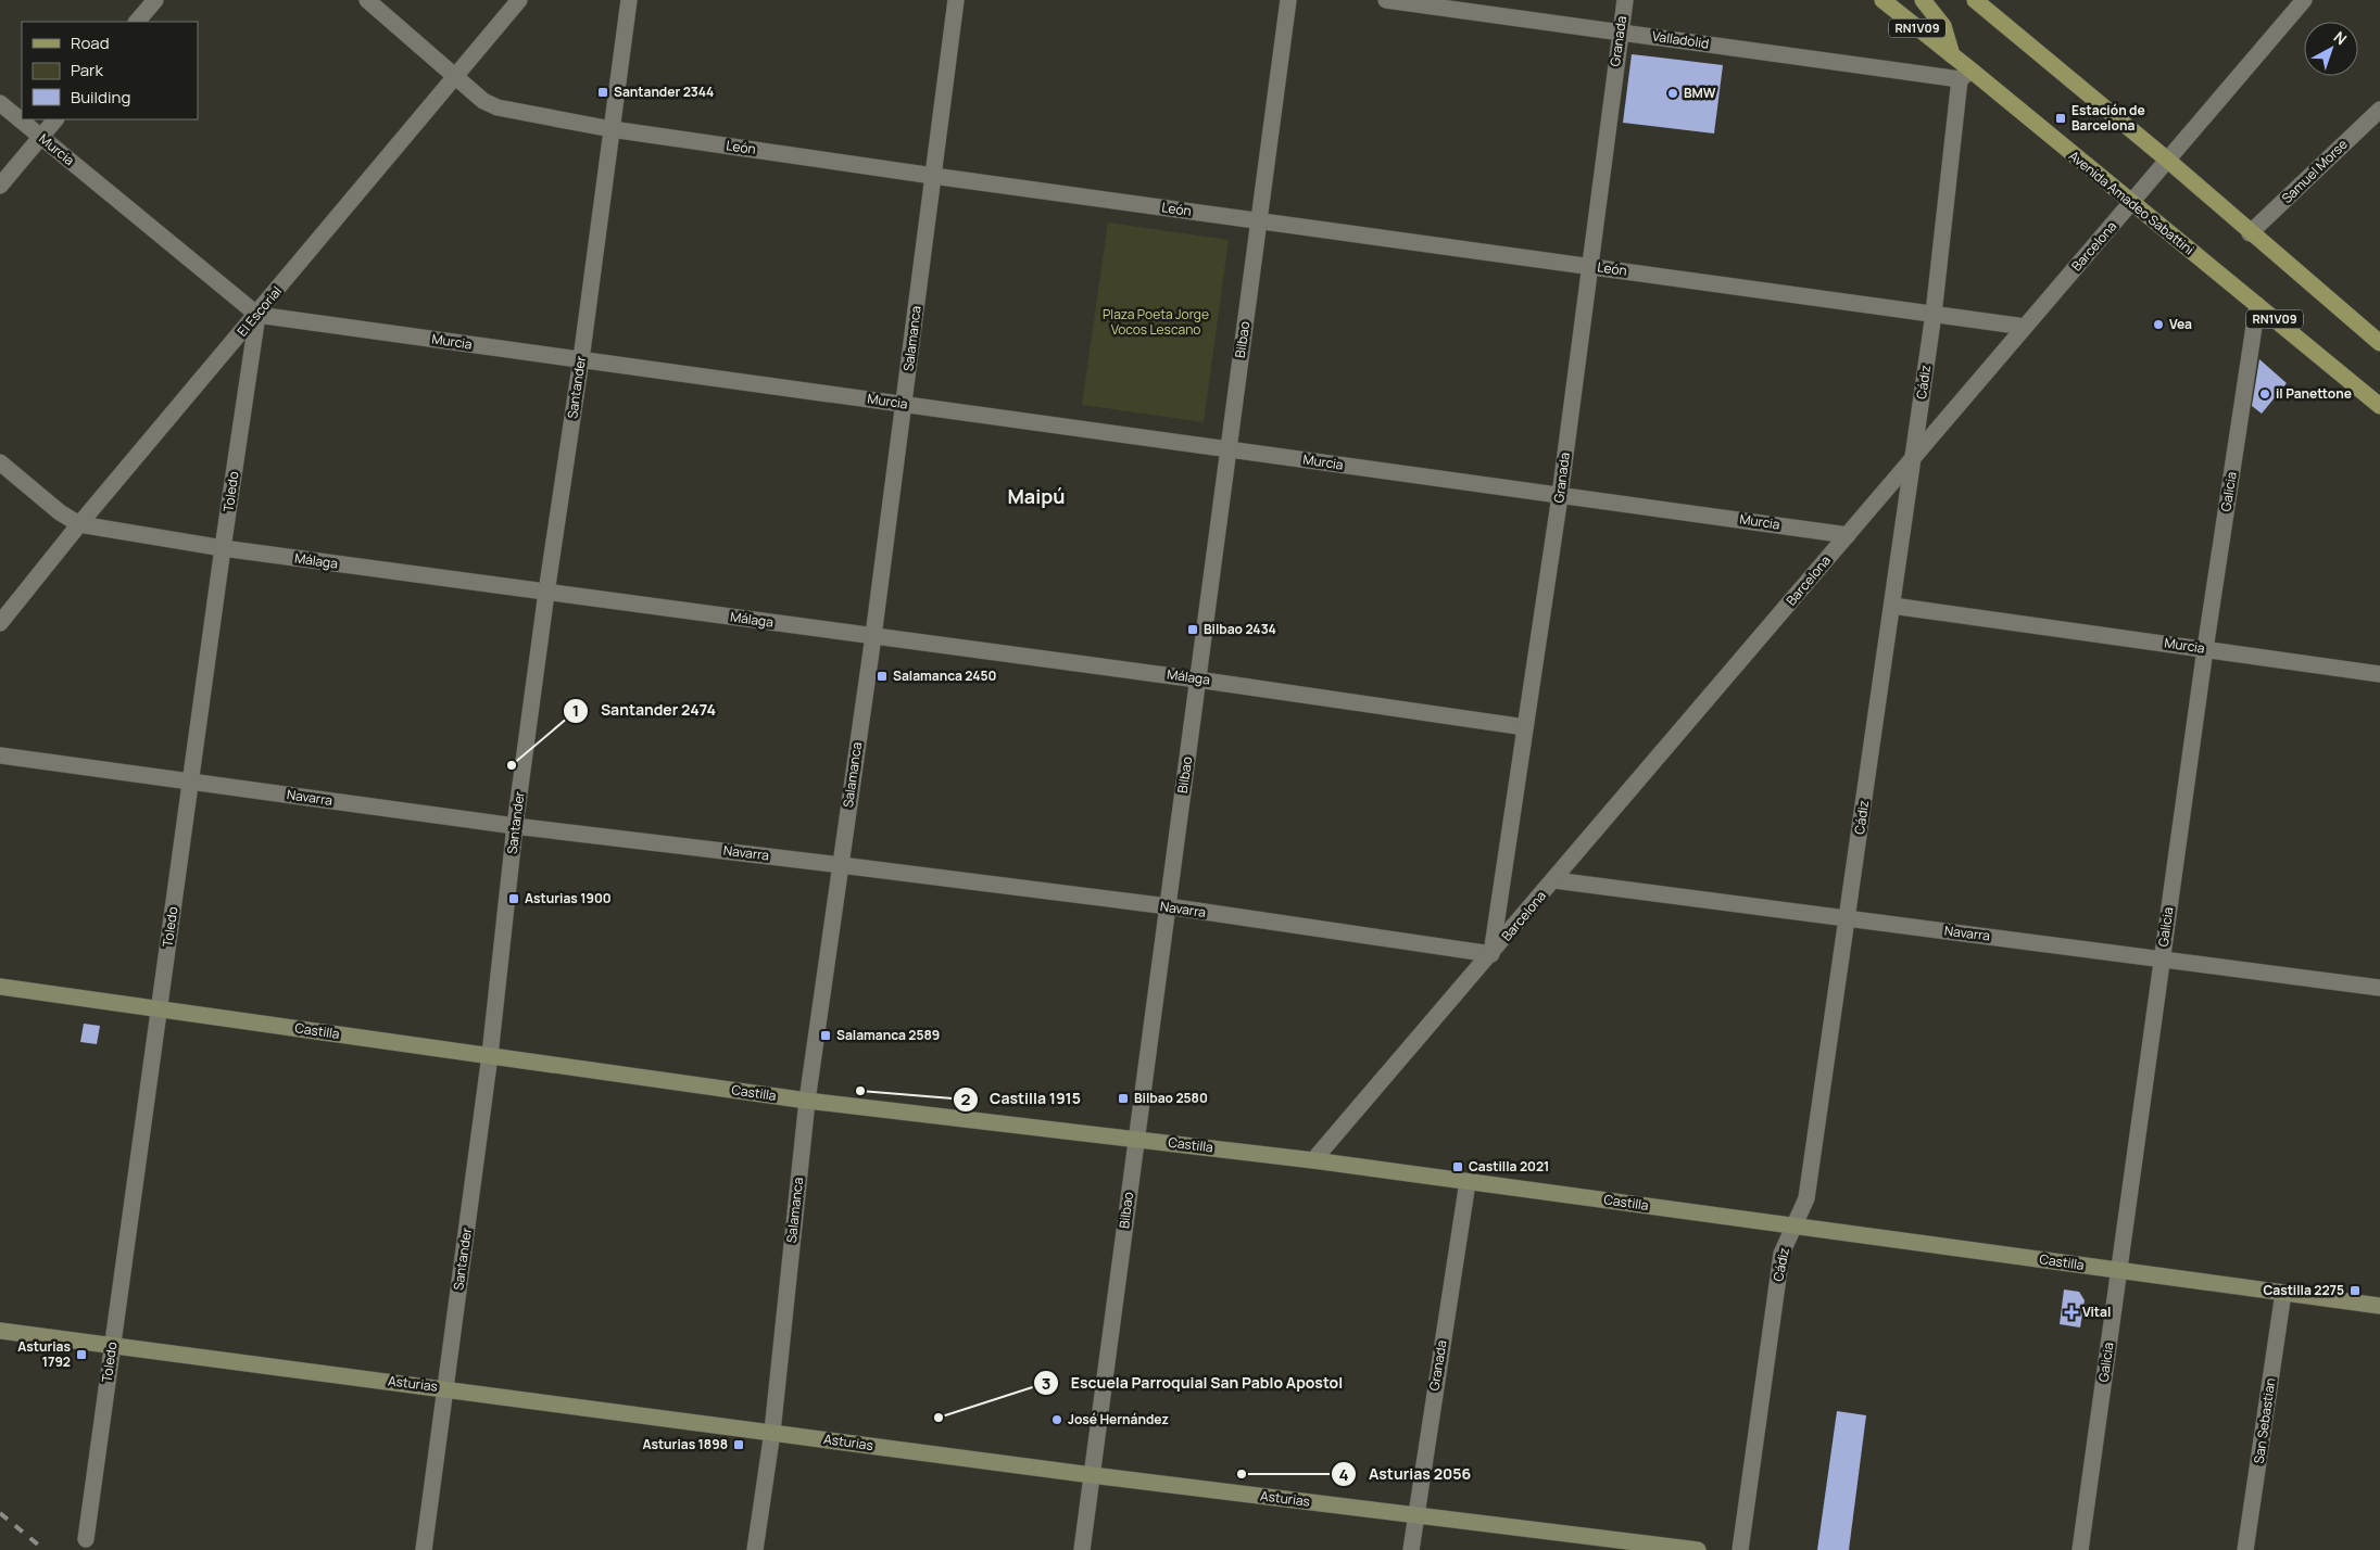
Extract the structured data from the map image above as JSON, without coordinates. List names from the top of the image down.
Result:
{
  "streets": {
    "main road": ["RN1V09", "Avenida Amadeo Sabattini"],
    "street": [
      "Valladolid",
      "Granada",
      "León",
      "Murcia",
      "Samuel Morse",
      "Barcelona",
      "El Escorial",
      "Salamanca",
      "Bilbao",
      "Cádiz",
      "Santander",
      "Toledo",
      "Galicia",
      "Málaga",
      "Navarra",
      "Castilla",
      "Asturias",
      "San Sebastian"
    ]
  },
  "crossings": [
    ["Valladolid", "Granada"],
    ["Valladolid", "Avenida Amadeo Sabattini"],
    ["Valladolid", "Cádiz"],
    ["Granada", "León"],
    ["Granada", "Murcia"],
    ["Granada", "Barcelona"],
    ["Granada", "Málaga"],
    ["Granada", "Navarra"],
    ["Granada", "Castilla"],
    ["Granada", "Asturias"],
    ["León", "Barcelona"],
    ["León", "El Escorial"],
    ["León", "Salamanca"],
    ["León", "Bilbao"],
    ["León", "Cádiz"],
    ["León", "Santander"],
    ["Murcia", "Barcelona"],
    ["Murcia", "El Escorial"],
    ["Murcia", "Salamanca"],
    ["Murcia", "Bilbao"],
    ["Murcia", "Cádiz"],
    ["Murcia", "Santander"],
    ["Murcia", "Toledo"],
    ["Murcia", "Galicia"],
    ["Avenida Amadeo Sabattini", "Barcelona"],
    ["Avenida Amadeo Sabattini", "Cádiz"],
    ["Avenida Amadeo Sabattini", "Galicia"],
    ["Barcelona", "Cádiz"],
    ["Barcelona", "Navarra"],
    ["Barcelona", "Castilla"],
    ["El Escorial", "Toledo"],
    ["El Escorial", "Málaga"],
    ["Salamanca", "Málaga"],
    ["Salamanca", "Navarra"],
    ["Salamanca", "Castilla"],
    ["Salamanca", "Asturias"],
    ["Bilbao", "Málaga"],
    ["Bilbao", "Navarra"],
    ["Bilbao", "Castilla"],
    ["Bilbao", "Asturias"],
    ["Cádiz", "Navarra"],
    ["Cádiz", "Castilla"],
    ["Santander", "Málaga"],
    ["Santander", "Navarra"],
    ["Santander", "Castilla"],
    ["Santander", "Asturias"],
    ["Toledo", "Málaga"],
    ["Toledo", "Navarra"],
    ["Toledo", "Castilla"],
    ["Toledo", "Asturias"],
    ["Galicia", "Navarra"],
    ["Galicia", "Castilla"],
    ["Castilla", "San Sebastian"]
  ],
  "districts": ["Maipú"],
  "parks": ["Plaza Poeta Jorge Vocos Lescano"],
  "places": {
    "transit": [
      "Santander 2344",
      "Estación de Barcelona",
      "Bilbao 2434",
      "Salamanca 2450",
      "Asturias 1900",
      "Salamanca 2589",
      "Bilbao 2580",
      "Castilla 2021",
      "Castilla 2275",
      "Asturias 1792",
      "Asturias 1898"
    ],
    "other": [
      "BMW",
      "Vea",
      "il Panettone",
      "Santander 2474",
      "Castilla 1915",
      "Escuela Parroquial San Pablo Apostol",
      "José Hernández",
      "Asturias 2056"
    ],
    "health": ["Vital"]
  },
  "legend": ["Road", "Park", "Building"],
  "north": "top right"
}
